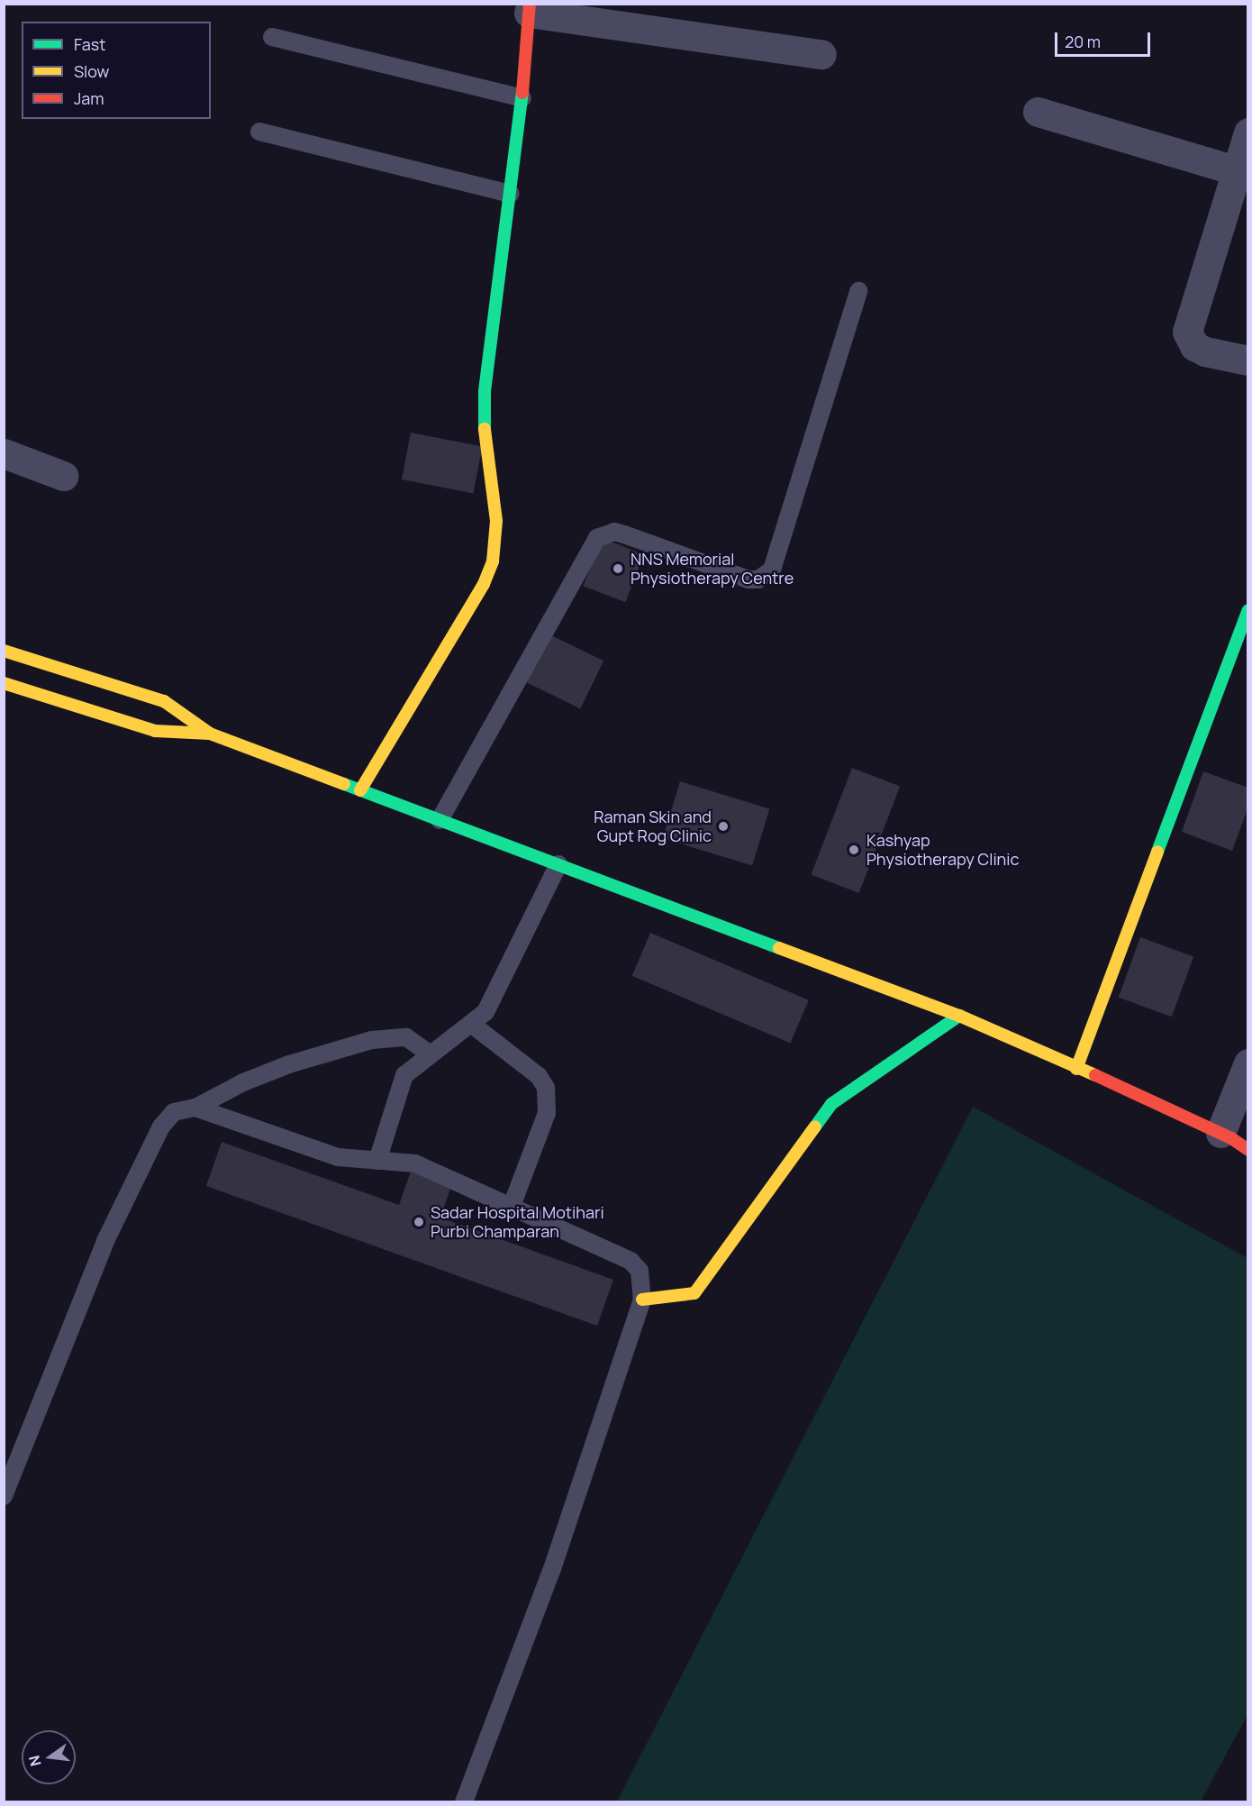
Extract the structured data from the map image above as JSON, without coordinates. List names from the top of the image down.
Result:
{
  "places": [
    "NNS Memorial Physiotherapy Centre",
    "Raman Skin and Gupt Rog Clinic",
    "Kashyap Physiotherapy Clinic",
    "Sadar Hospital Motihari Purbi Champaran"
  ],
  "legend": ["Fast", "Slow", "Jam"],
  "scale_bar": "20 m",
  "north": "left"
}
